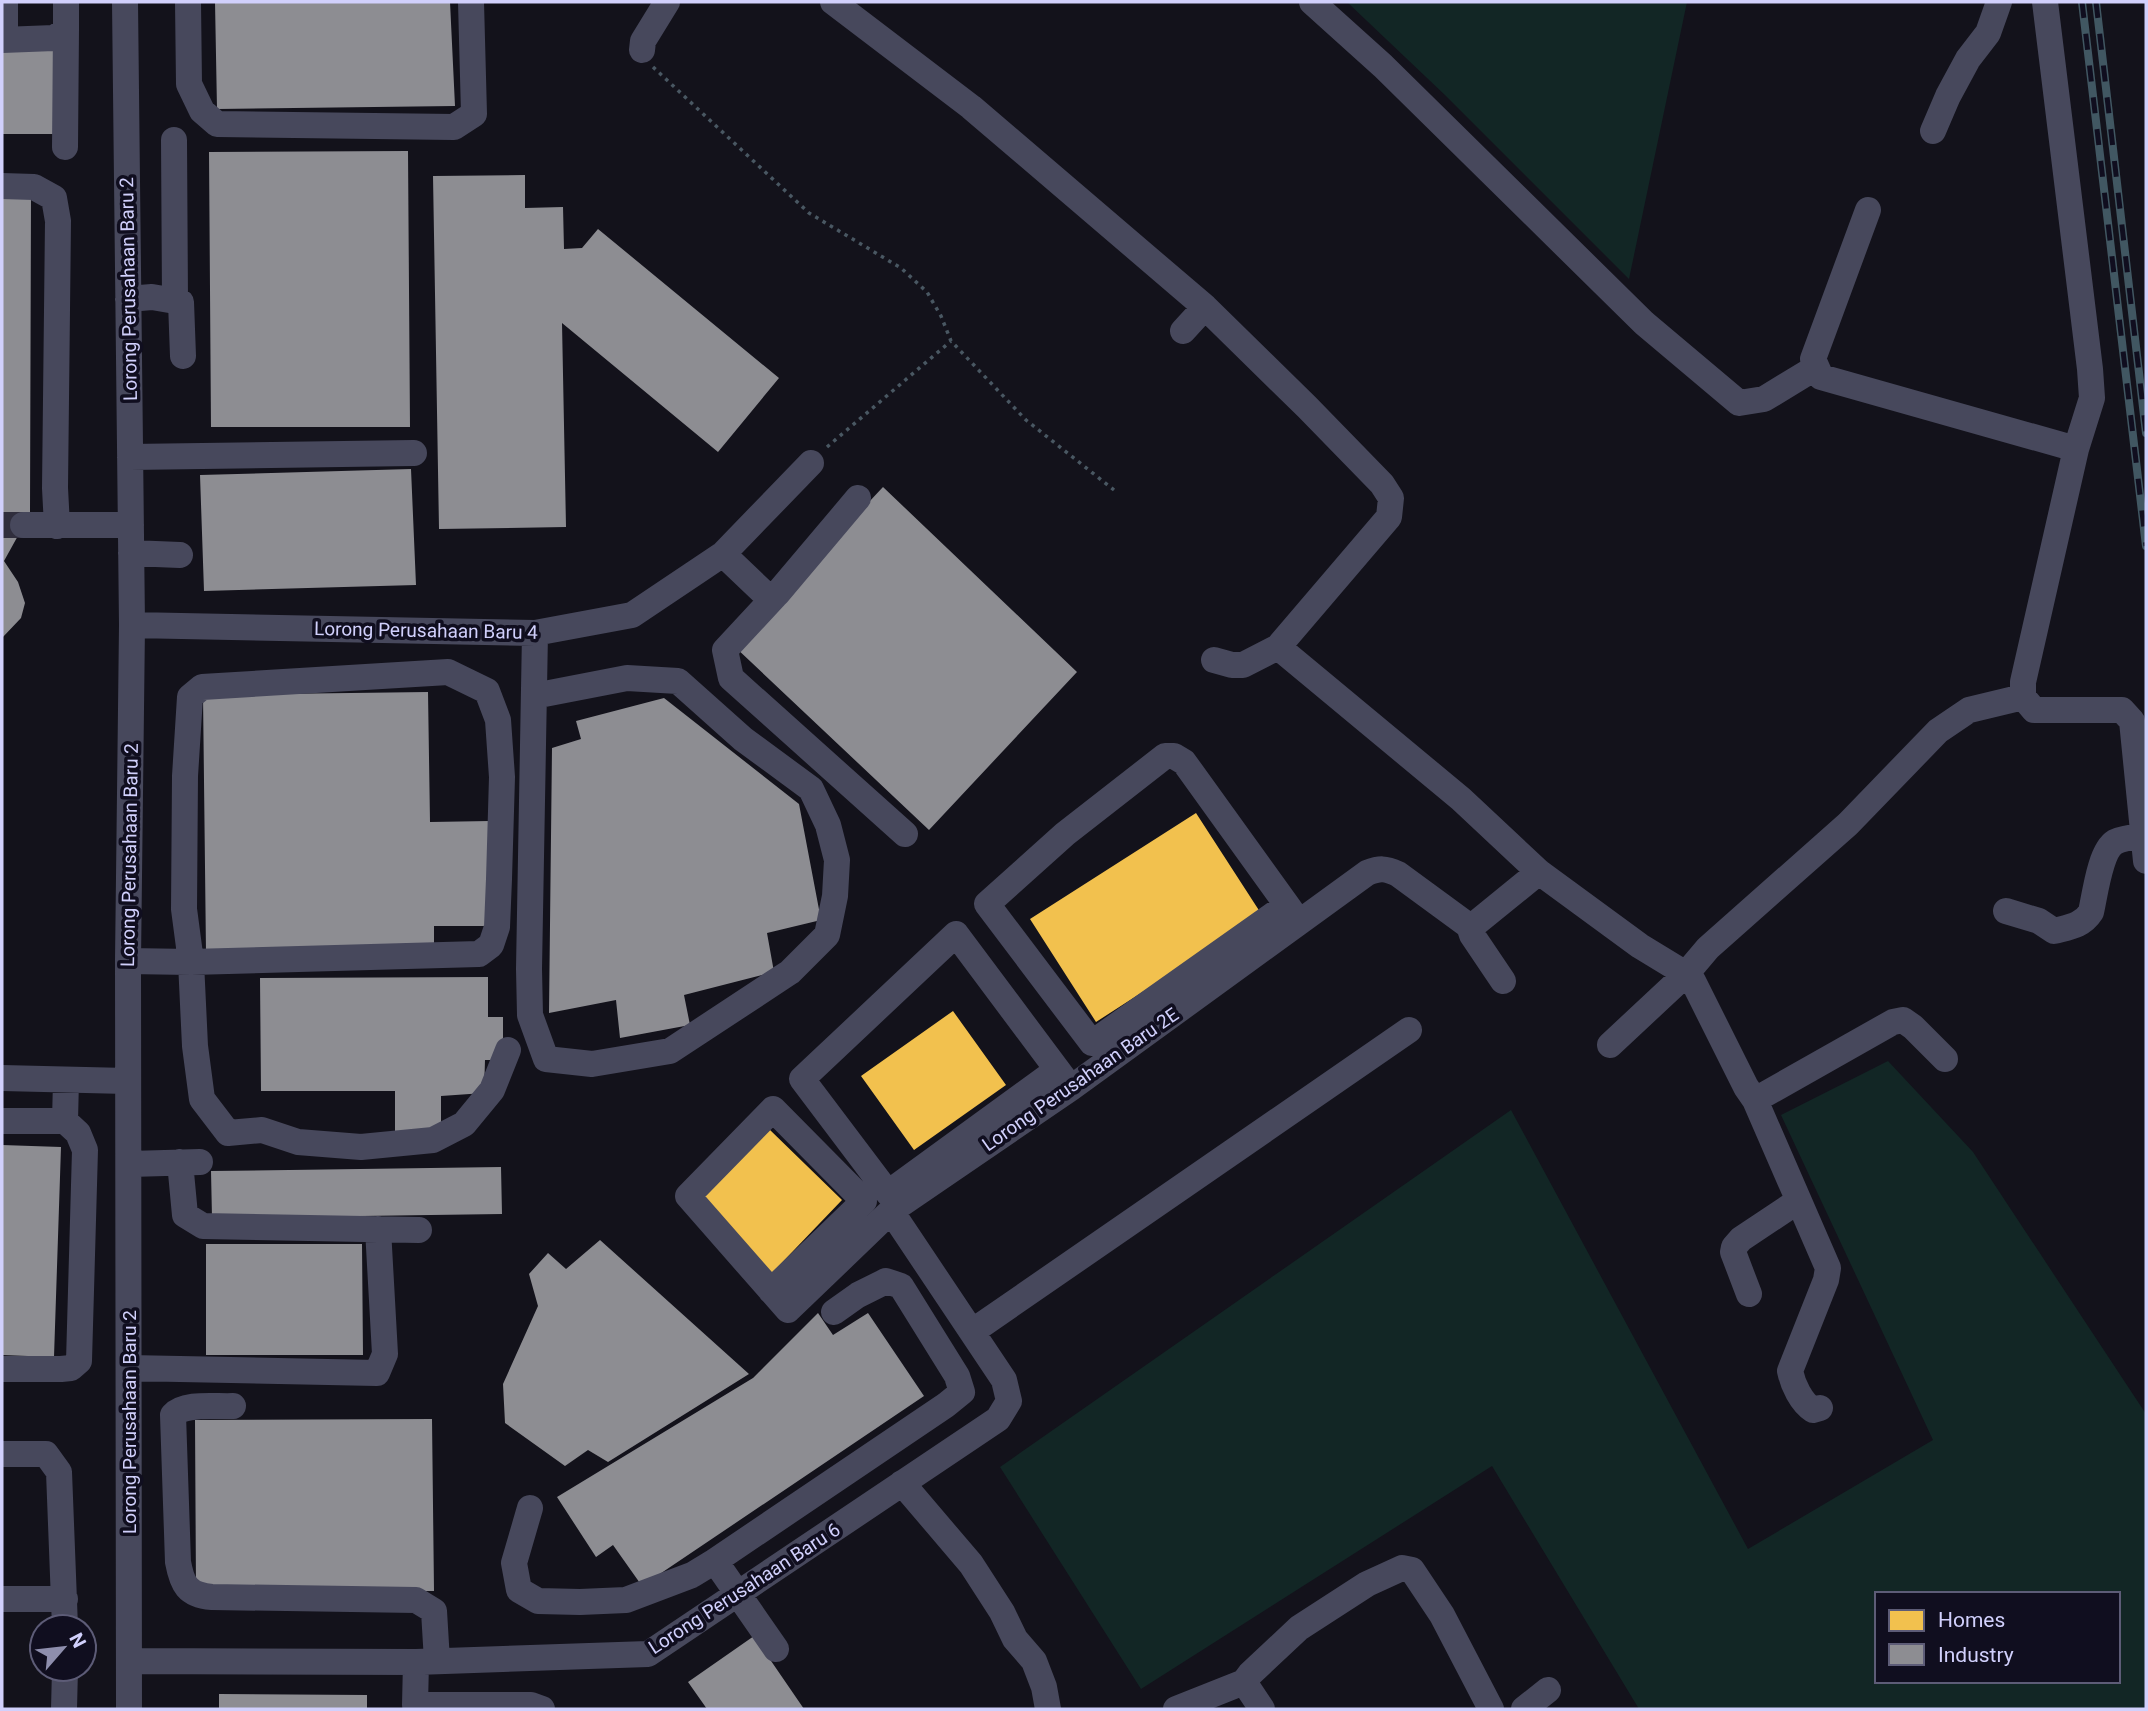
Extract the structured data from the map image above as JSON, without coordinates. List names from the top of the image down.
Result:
{
  "streets": {
    "street": [
      "Lorong Perusahaan Baru 2",
      "Lorong Perusahaan Baru 4",
      "Lorong Perusahaan Baru 2E",
      "Lorong Perusahaan Baru 6"
    ]
  },
  "crossings": [
    ["Lorong Perusahaan Baru 2", "Lorong Perusahaan Baru 4"],
    ["Lorong Perusahaan Baru 2", "Lorong Perusahaan Baru 6"],
    ["Lorong Perusahaan Baru 2E", "Lorong Perusahaan Baru 6"]
  ],
  "legend": ["Homes", "Industry"],
  "north": "top right"
}
